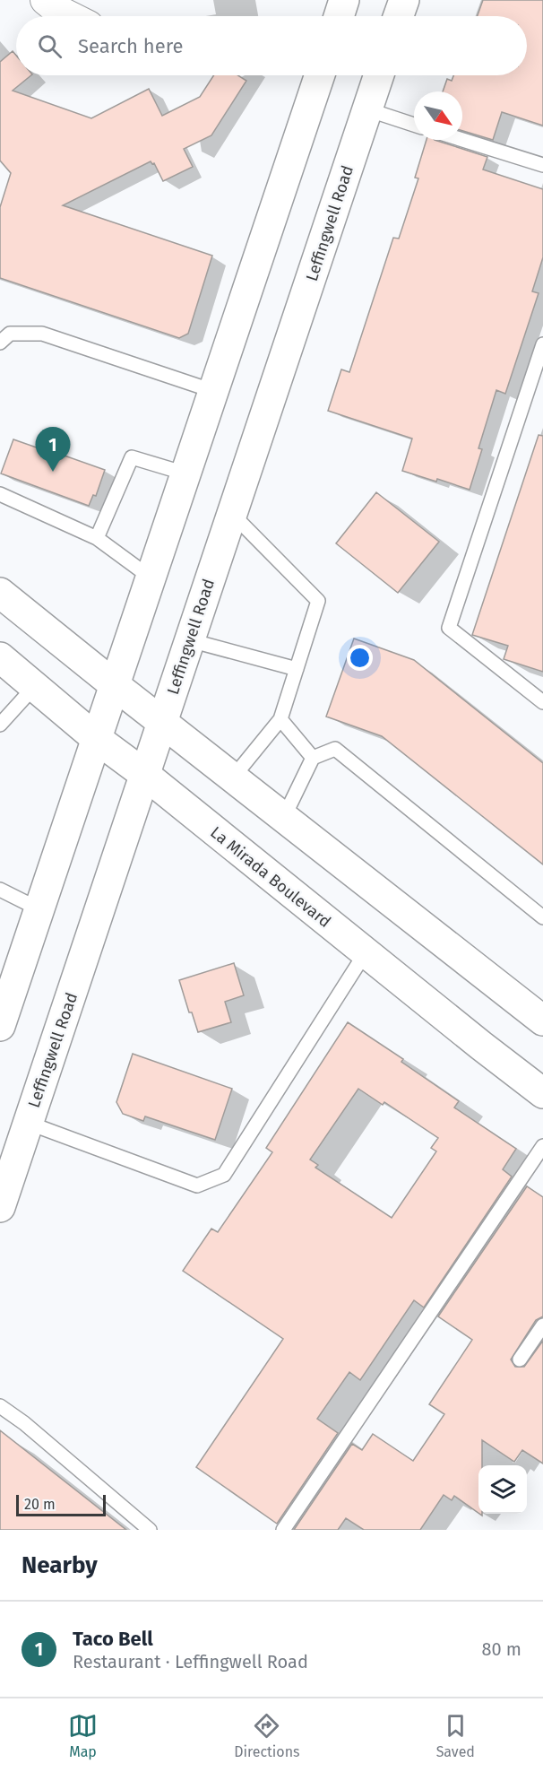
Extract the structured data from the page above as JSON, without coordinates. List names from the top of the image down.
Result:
{
  "streets": {
    "main road": ["Leffingwell Road", "La Mirada Boulevard"]
  },
  "crossings": [
    ["Leffingwell Road", "La Mirada Boulevard"]
  ],
  "scale_bar": "20 m",
  "north": "bottom right",
  "page": {
    "search": "Search here",
    "pins": "1",
    "scale": "20 m",
    "heading": "Nearby",
    "list": [
      {
        "mark": "1",
        "name": "Taco Bell",
        "note": "Restaurant · Leffingwell Road",
        "value": "80 m"
      }
    ],
    "nav": ["Map", "Directions", "Saved"]
  }
}
